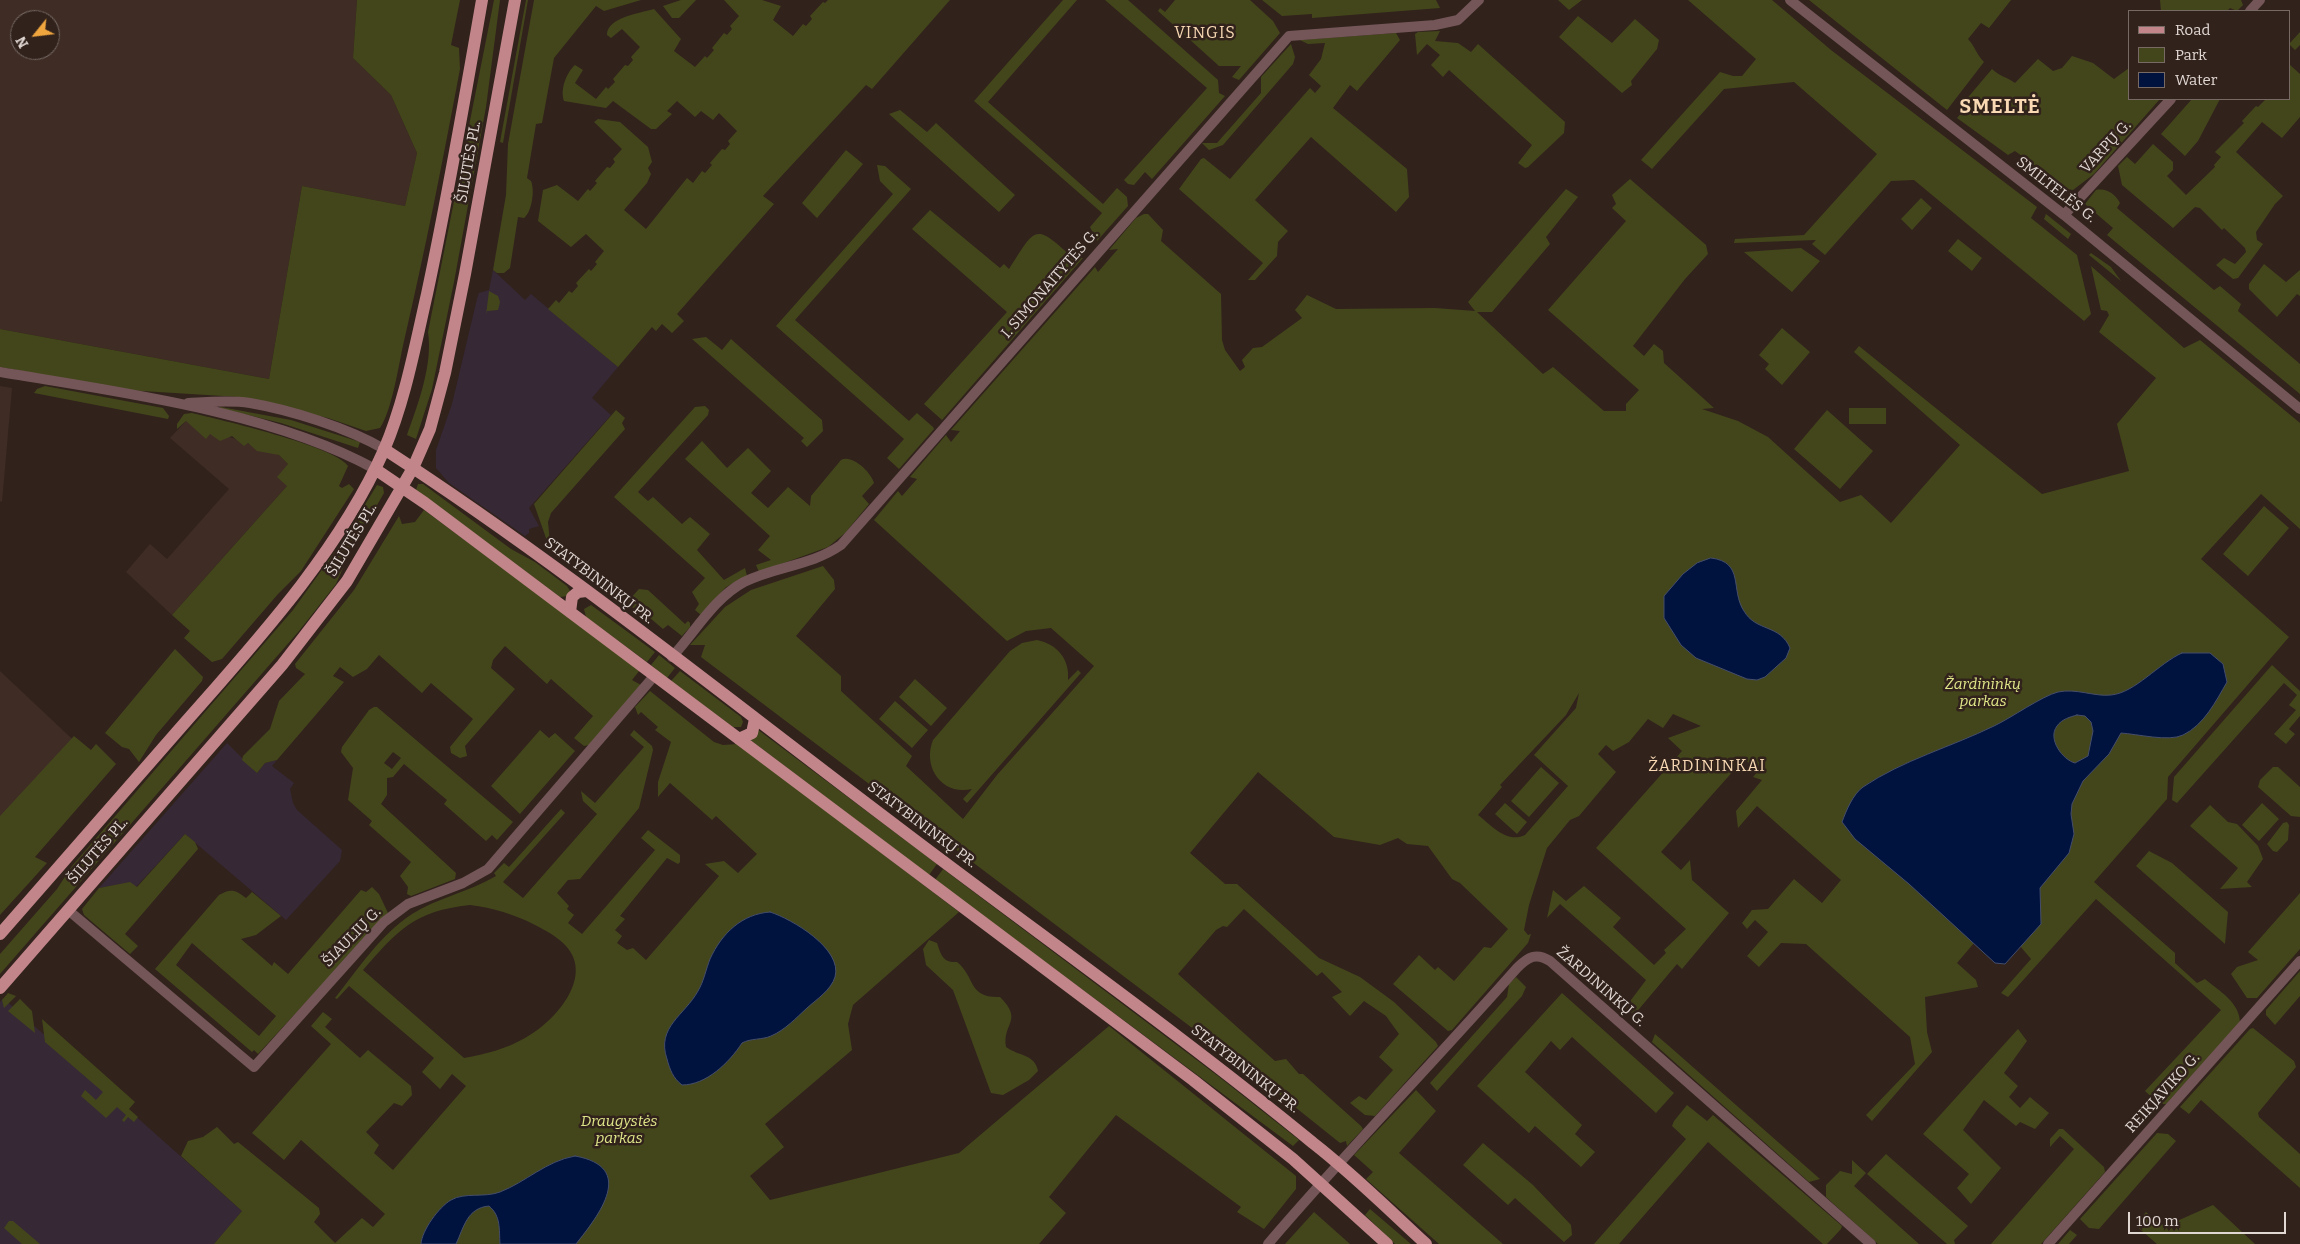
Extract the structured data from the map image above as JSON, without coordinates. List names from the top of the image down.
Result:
{
  "streets": {
    "main road": ["ŠILUTĖS PL.", "STATYBININKŲ PR."],
    "street": [
      "VARPŲ G.",
      "SMILTELĖS G.",
      "I. SIMONAITYTĖS G.",
      "ŠIAULIŲ G.",
      "ŽARDININKŲ G.",
      "REIKJAVIKO G."
    ]
  },
  "crossings": [
    ["VARPŲ G.", "SMILTELĖS G."],
    ["ŠILUTĖS PL.", "STATYBININKŲ PR."],
    ["ŠILUTĖS PL.", "ŠIAULIŲ G."],
    ["I. SIMONAITYTĖS G.", "STATYBININKŲ PR."],
    ["STATYBININKŲ PR.", "ŽARDININKŲ G."]
  ],
  "districts": ["VINGIS", "SMELTĖ", "ŽARDININKAI"],
  "parks": ["Žardininkų parkas", "Draugystės parkas"],
  "legend": ["Road", "Park", "Water"],
  "scale_bar": "100 m",
  "north": "bottom left"
}
